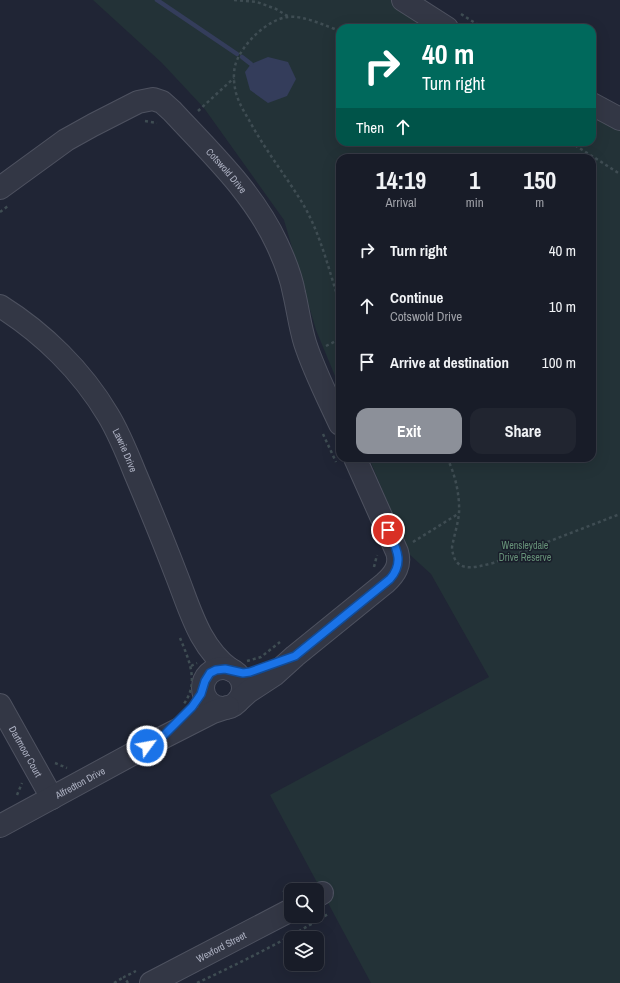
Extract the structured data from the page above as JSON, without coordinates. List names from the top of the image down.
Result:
{
  "streets": {
    "street": [
      "Cotswold Drive",
      "Lawrie Drive",
      "Dartmoor Court",
      "Alfredton Drive",
      "Wexford Street"
    ]
  },
  "crossings": [
    ["Lawrie Drive", "Alfredton Drive"],
    ["Dartmoor Court", "Alfredton Drive"]
  ],
  "parks": ["Wensleydale Drive Reserve"],
  "page": {
    "turn": ["40 m", "Turn right"],
    "then": "Then",
    "eta": [
      "14:19",
      "Arrival",
      "1",
      "min",
      "150",
      "m"
    ],
    "list": [
      {
        "name": "Turn right",
        "value": "40 m"
      },
      {
        "name": "Continue",
        "note": "Cotswold Drive",
        "value": "10 m"
      },
      {
        "name": "Arrive at destination",
        "value": "100 m"
      }
    ],
    "buttons": ["Exit", "Share"]
  }
}
